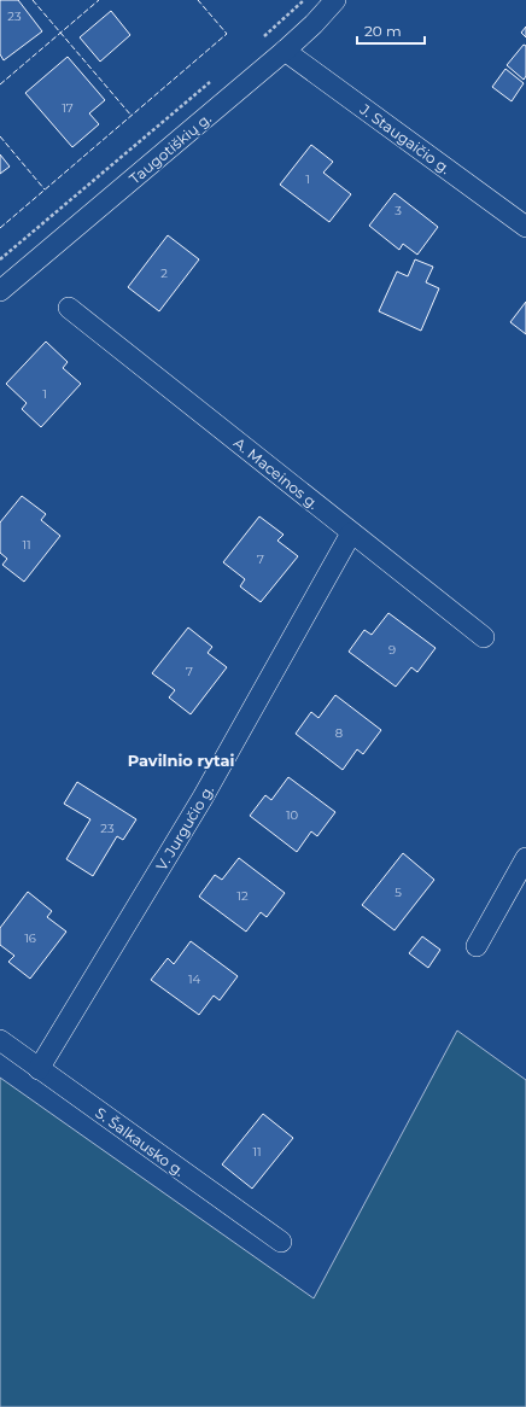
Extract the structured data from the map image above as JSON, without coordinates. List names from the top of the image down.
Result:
{
  "streets": {
    "street": [
      "J. Staugaičio g.",
      "Taugotiškių g.",
      "A. Maceinos g.",
      "V. Jurgučio g.",
      "S. Šalkausko g."
    ]
  },
  "crossings": [
    ["J. Staugaičio g.", "Taugotiškių g."],
    ["A. Maceinos g.", "V. Jurgučio g."],
    ["V. Jurgučio g.", "S. Šalkausko g."]
  ],
  "districts": ["Pavilnio rytai"],
  "house_numbers": [
    "23",
    "17",
    "1",
    "3",
    "2",
    "1",
    "11",
    "7",
    "9",
    "7",
    "8",
    "10",
    "23",
    "5",
    "12",
    "16",
    "14",
    "11"
  ],
  "scale_bar": "20 m"
}
